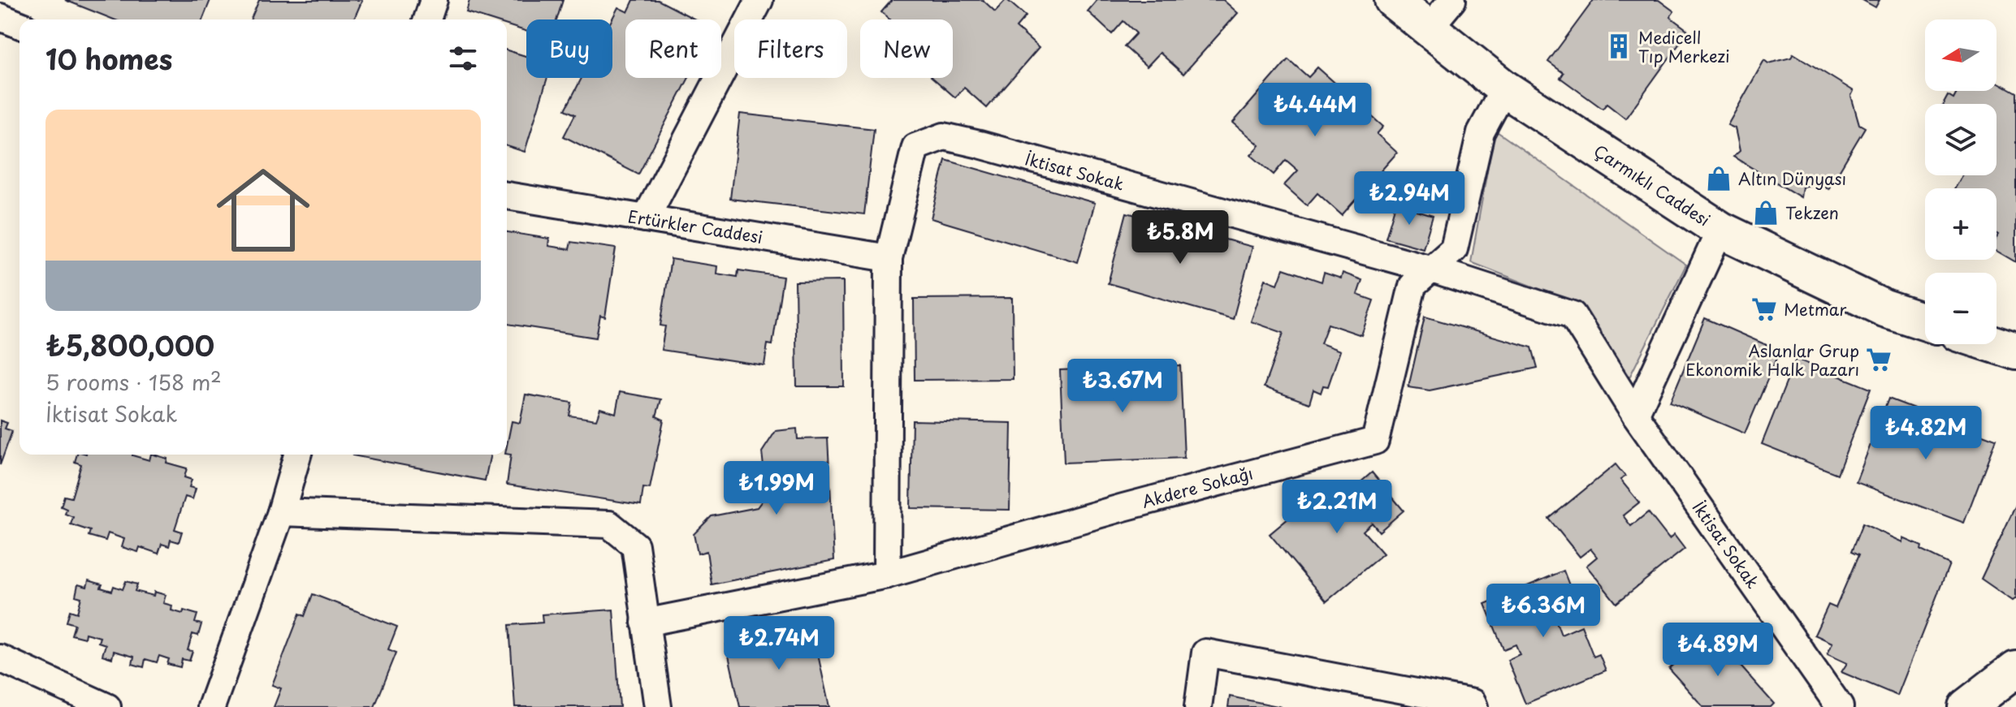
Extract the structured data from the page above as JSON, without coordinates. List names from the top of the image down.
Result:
{
  "streets": {
    "main road": ["Çarmıklı Caddesi"],
    "street": ["İktisat Sokak", "Ertürkler Caddesi", "Akdere Sokağı"]
  },
  "crossings": [
    ["İktisat Sokak", "Ertürkler Caddesi"],
    ["İktisat Sokak", "Akdere Sokağı"],
    ["Çarmıklı Caddesi", "Akdere Sokağı"]
  ],
  "places": {
    "building": ["Medicell Tıp Merkezi"],
    "shop": ["Altın Dünyası", "Tekzen"],
    "supermarket": ["Metmar", "Aslanlar Grup Ekonomik Halk Pazarı"]
  },
  "north": "left",
  "page": {
    "map_buttons": ["+", "−"],
    "chip": [
      "Buy",
      "Rent",
      "Filters",
      "New"
    ],
    "heading": "10 homes",
    "price": [
      "₺4.44M",
      "₺2.94M",
      "₺5.8M",
      "₺3.67M",
      "₺4.82M",
      "₺1.99M",
      "₺2.21M",
      "₺6.36M",
      "₺2.74M",
      "₺4.89M"
    ],
    "list": [
      {
        "name": "₺5,800,000",
        "note": "5 rooms · 158 m² · İktisat Sokak"
      }
    ]
  }
}
